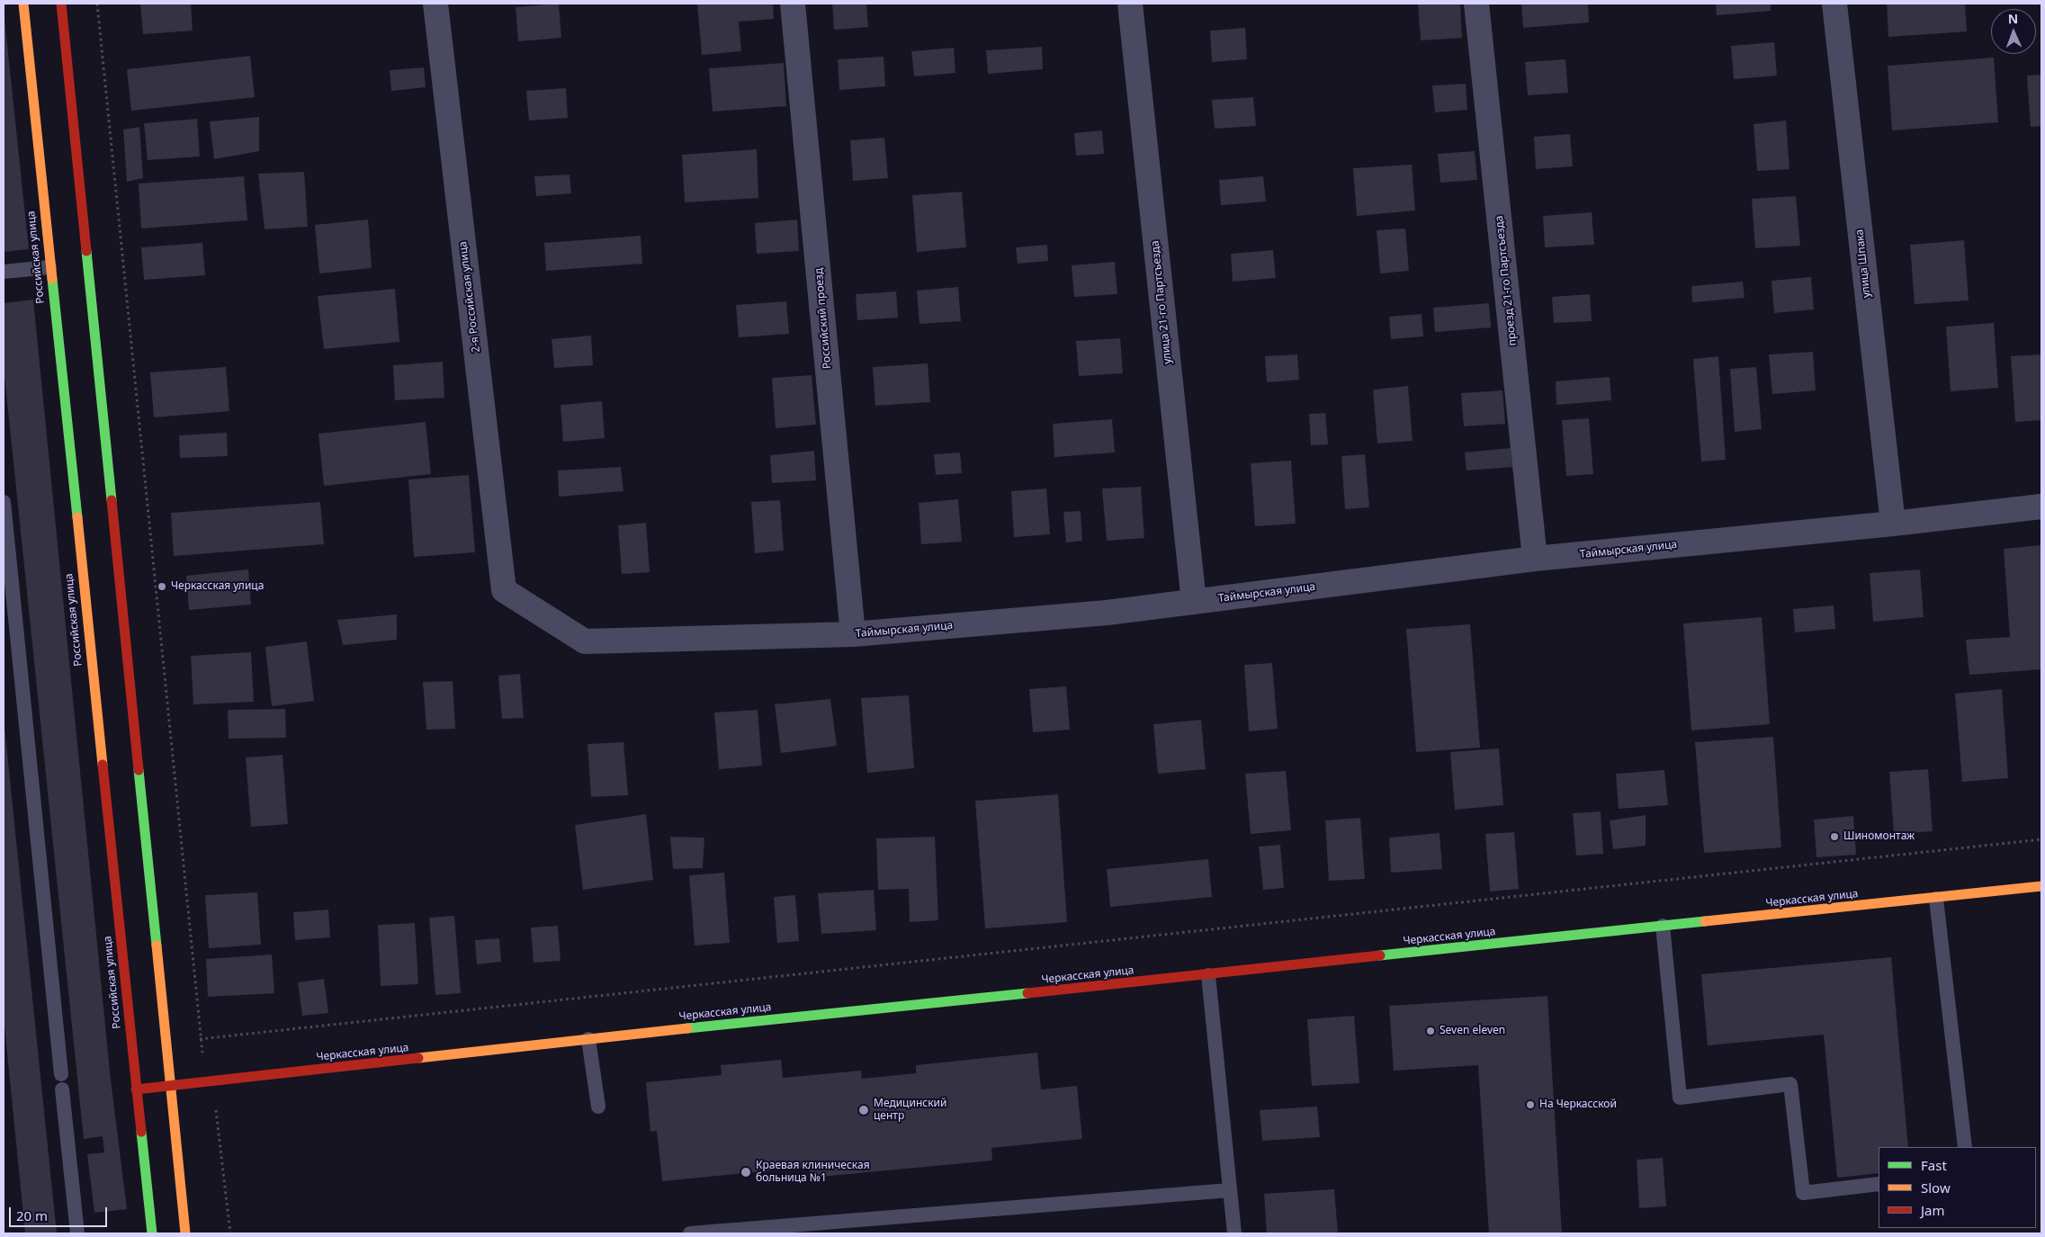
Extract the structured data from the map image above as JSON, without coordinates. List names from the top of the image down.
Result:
{
  "streets": {
    "main road": ["Российская улица", "Черкасская улица"],
    "street": [
      "улица Шпака",
      "проезд 21-го Партсъезда",
      "2-я Российская улица",
      "улица 21-го Партсъезда",
      "Российский проезд",
      "Таймырская улица"
    ]
  },
  "crossings": [
    ["Российская улица", "Черкасская улица"],
    ["улица Шпака", "Таймырская улица"],
    ["проезд 21-го Партсъезда", "Таймырская улица"],
    ["2-я Российская улица", "Таймырская улица"],
    ["улица 21-го Партсъезда", "Таймырская улица"],
    ["Российский проезд", "Таймырская улица"]
  ],
  "places": [
    "Черкасская улица",
    "Шиномонтаж",
    "Seven eleven",
    "На Черкасской",
    "Медицинский центр",
    "Краевая клиническая больница №1"
  ],
  "legend": ["Fast", "Slow", "Jam"],
  "scale_bar": "20 m",
  "north": "top"
}
